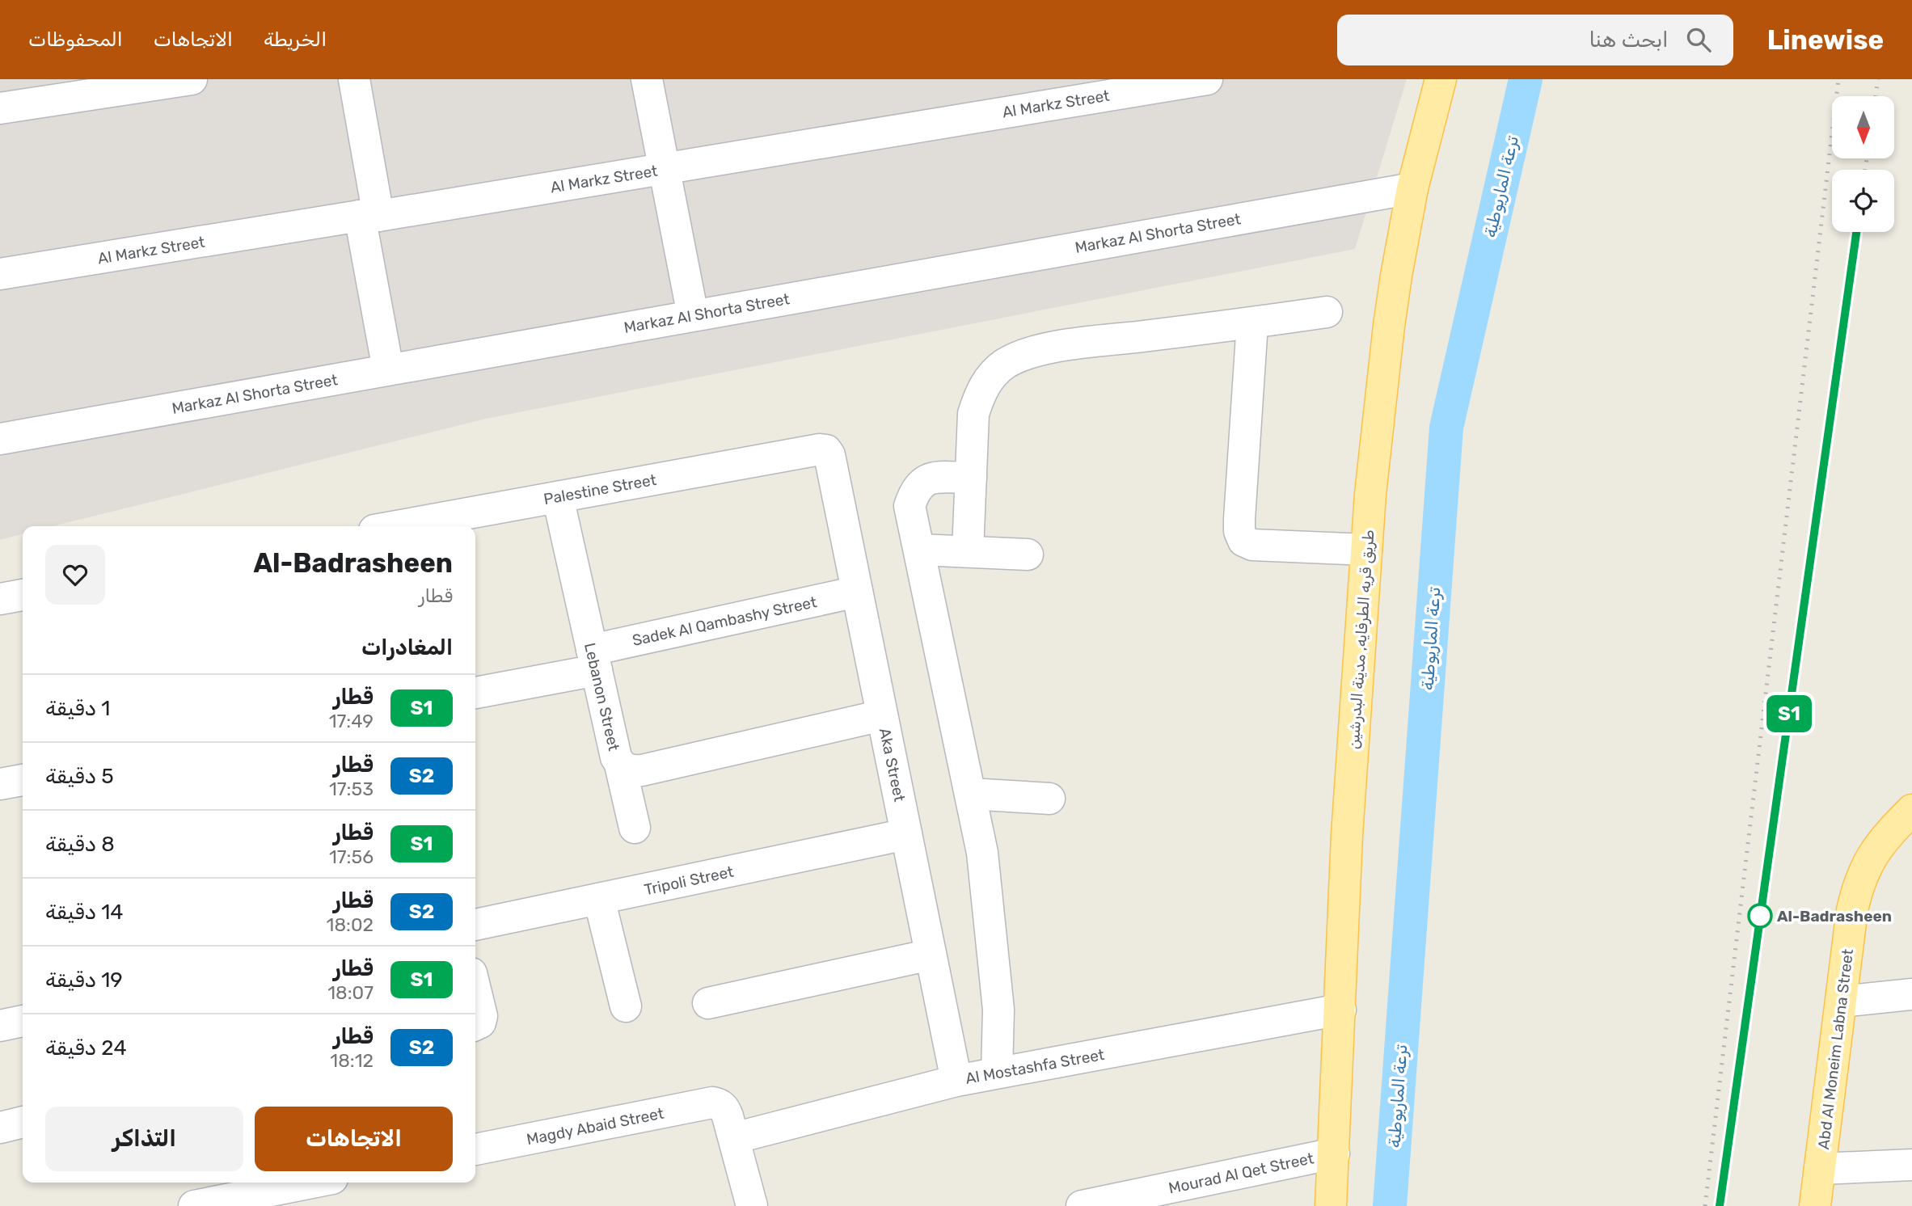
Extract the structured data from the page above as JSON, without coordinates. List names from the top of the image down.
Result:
{
  "streets": {
    "main road": ["طريق قريه الطرفايه, مدينة البدرشين", "Abd Al Moneim Labna Street"],
    "street": [
      "Al Markz Street",
      "Markaz Al Shorta Street",
      "Palestine Street",
      "Sadek Al Qambashy Street",
      "Lebanon Street",
      "Aka Street",
      "Tripoli Street",
      "Al Mostashfa Street",
      "Magdy Abaid Street",
      "Mourad Al Qet Street"
    ]
  },
  "crossings": [
    ["Markaz Al Shorta Street", "طريق قريه الطرفايه, مدينة البدرشين"],
    ["Palestine Street", "Lebanon Street"],
    ["Palestine Street", "Aka Street"],
    ["Sadek Al Qambashy Street", "Lebanon Street"],
    ["Sadek Al Qambashy Street", "Aka Street"],
    ["طريق قريه الطرفايه, مدينة البدرشين", "Al Mostashfa Street"],
    ["طريق قريه الطرفايه, مدينة البدرشين", "Mourad Al Qet Street"],
    ["Lebanon Street", "Aka Street"],
    ["Aka Street", "Tripoli Street"],
    ["Aka Street", "Al Mostashfa Street"],
    ["Al Mostashfa Street", "Magdy Abaid Street"]
  ],
  "water": ["ترعة الماريوطية"],
  "places": ["Al-Badrasheen"],
  "north": "bottom",
  "page": {
    "header": "Linewise",
    "search": "ابحث هنا",
    "nav": ["الخريطة", "الاتجاهات", "المحفوظات"],
    "on_map": "S1",
    "heading": [
      ["Al-Badrasheen", "قطار"],
      "المغادرات"
    ],
    "list": [
      {
        "mark": "S1",
        "name": "قطار",
        "note": "17:49",
        "value": "1 دقيقة"
      },
      {
        "mark": "S2",
        "name": "قطار",
        "note": "17:53",
        "value": "5 دقيقة"
      },
      {
        "mark": "S1",
        "name": "قطار",
        "note": "17:56",
        "value": "8 دقيقة"
      },
      {
        "mark": "S2",
        "name": "قطار",
        "note": "18:02",
        "value": "14 دقيقة"
      },
      {
        "mark": "S1",
        "name": "قطار",
        "note": "18:07",
        "value": "19 دقيقة"
      },
      {
        "mark": "S2",
        "name": "قطار",
        "note": "18:12",
        "value": "24 دقيقة"
      }
    ],
    "buttons": ["الاتجاهات", "التذاكر"]
  }
}
